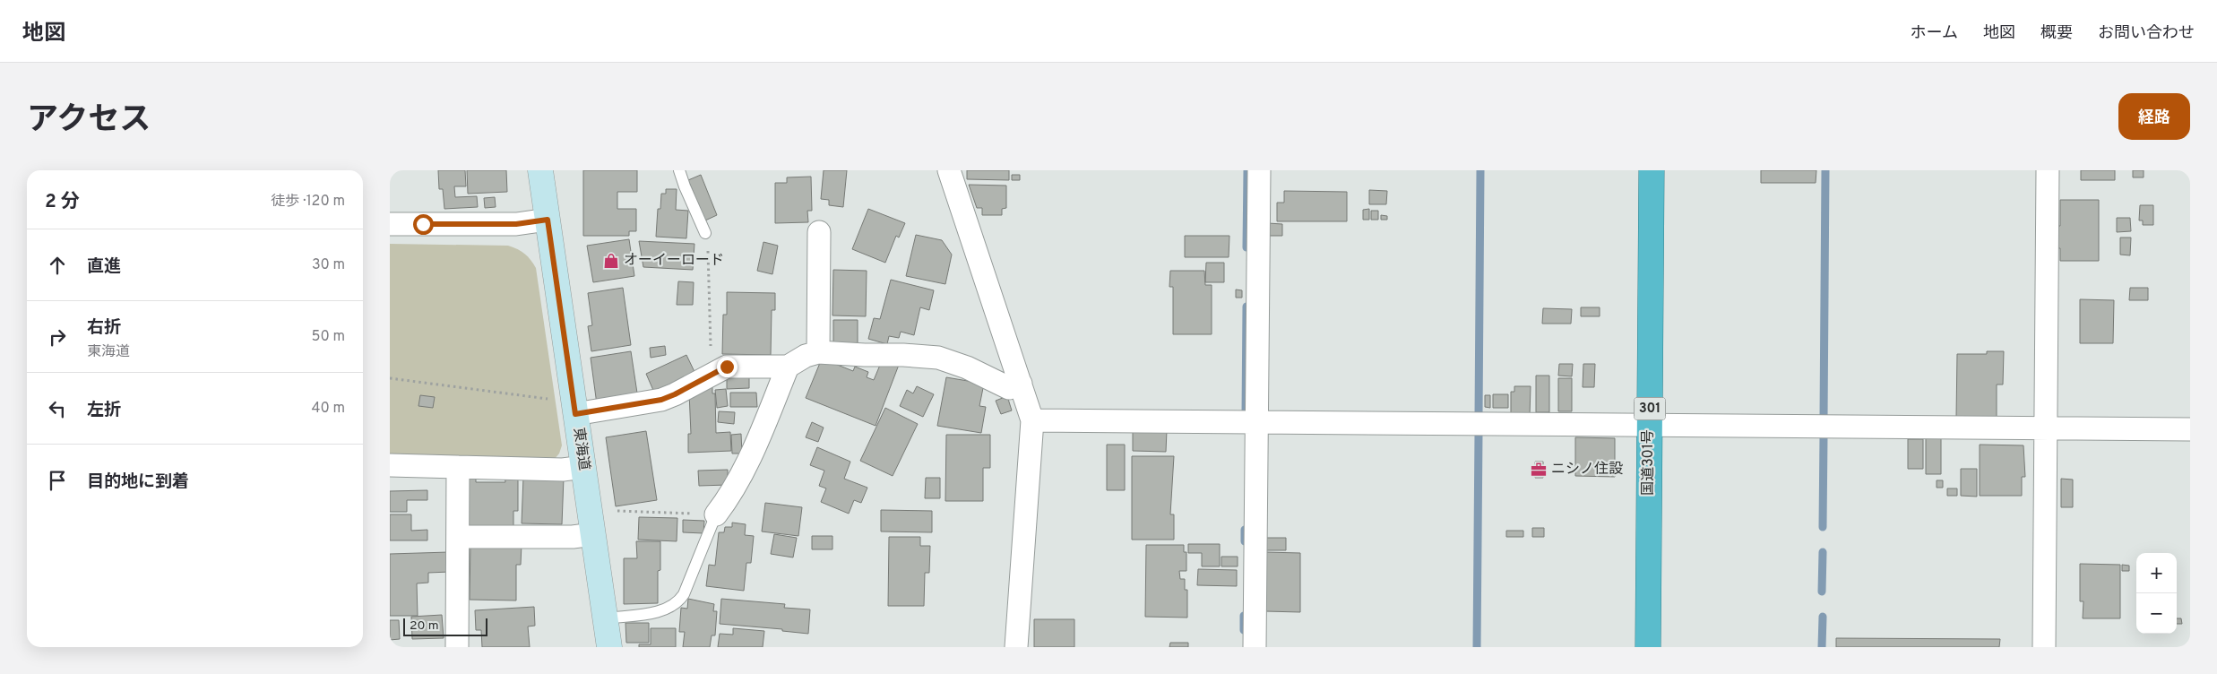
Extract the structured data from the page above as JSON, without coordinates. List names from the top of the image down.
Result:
{
  "streets": {
    "highway": ["301", "国道301号"],
    "main road": ["東海道"]
  },
  "places": {
    "shop": ["オーイーロード"],
    "office": ["ニシノ住設"]
  },
  "scale_bar": "20 m",
  "page": {
    "header": "地図",
    "nav": [
      "ホーム",
      "地図",
      "概要",
      "お問い合わせ"
    ],
    "title": "アクセス",
    "buttons": "経路",
    "heading": ["2 分", "徒歩 · 120 m"],
    "list": [
      ["直進", "30 m"],
      ["右折", "東海道", "50 m"],
      ["左折", "40 m"],
      "目的地に到着"
    ],
    "map_buttons": ["+", "−"],
    "scale": "20 m"
  }
}
